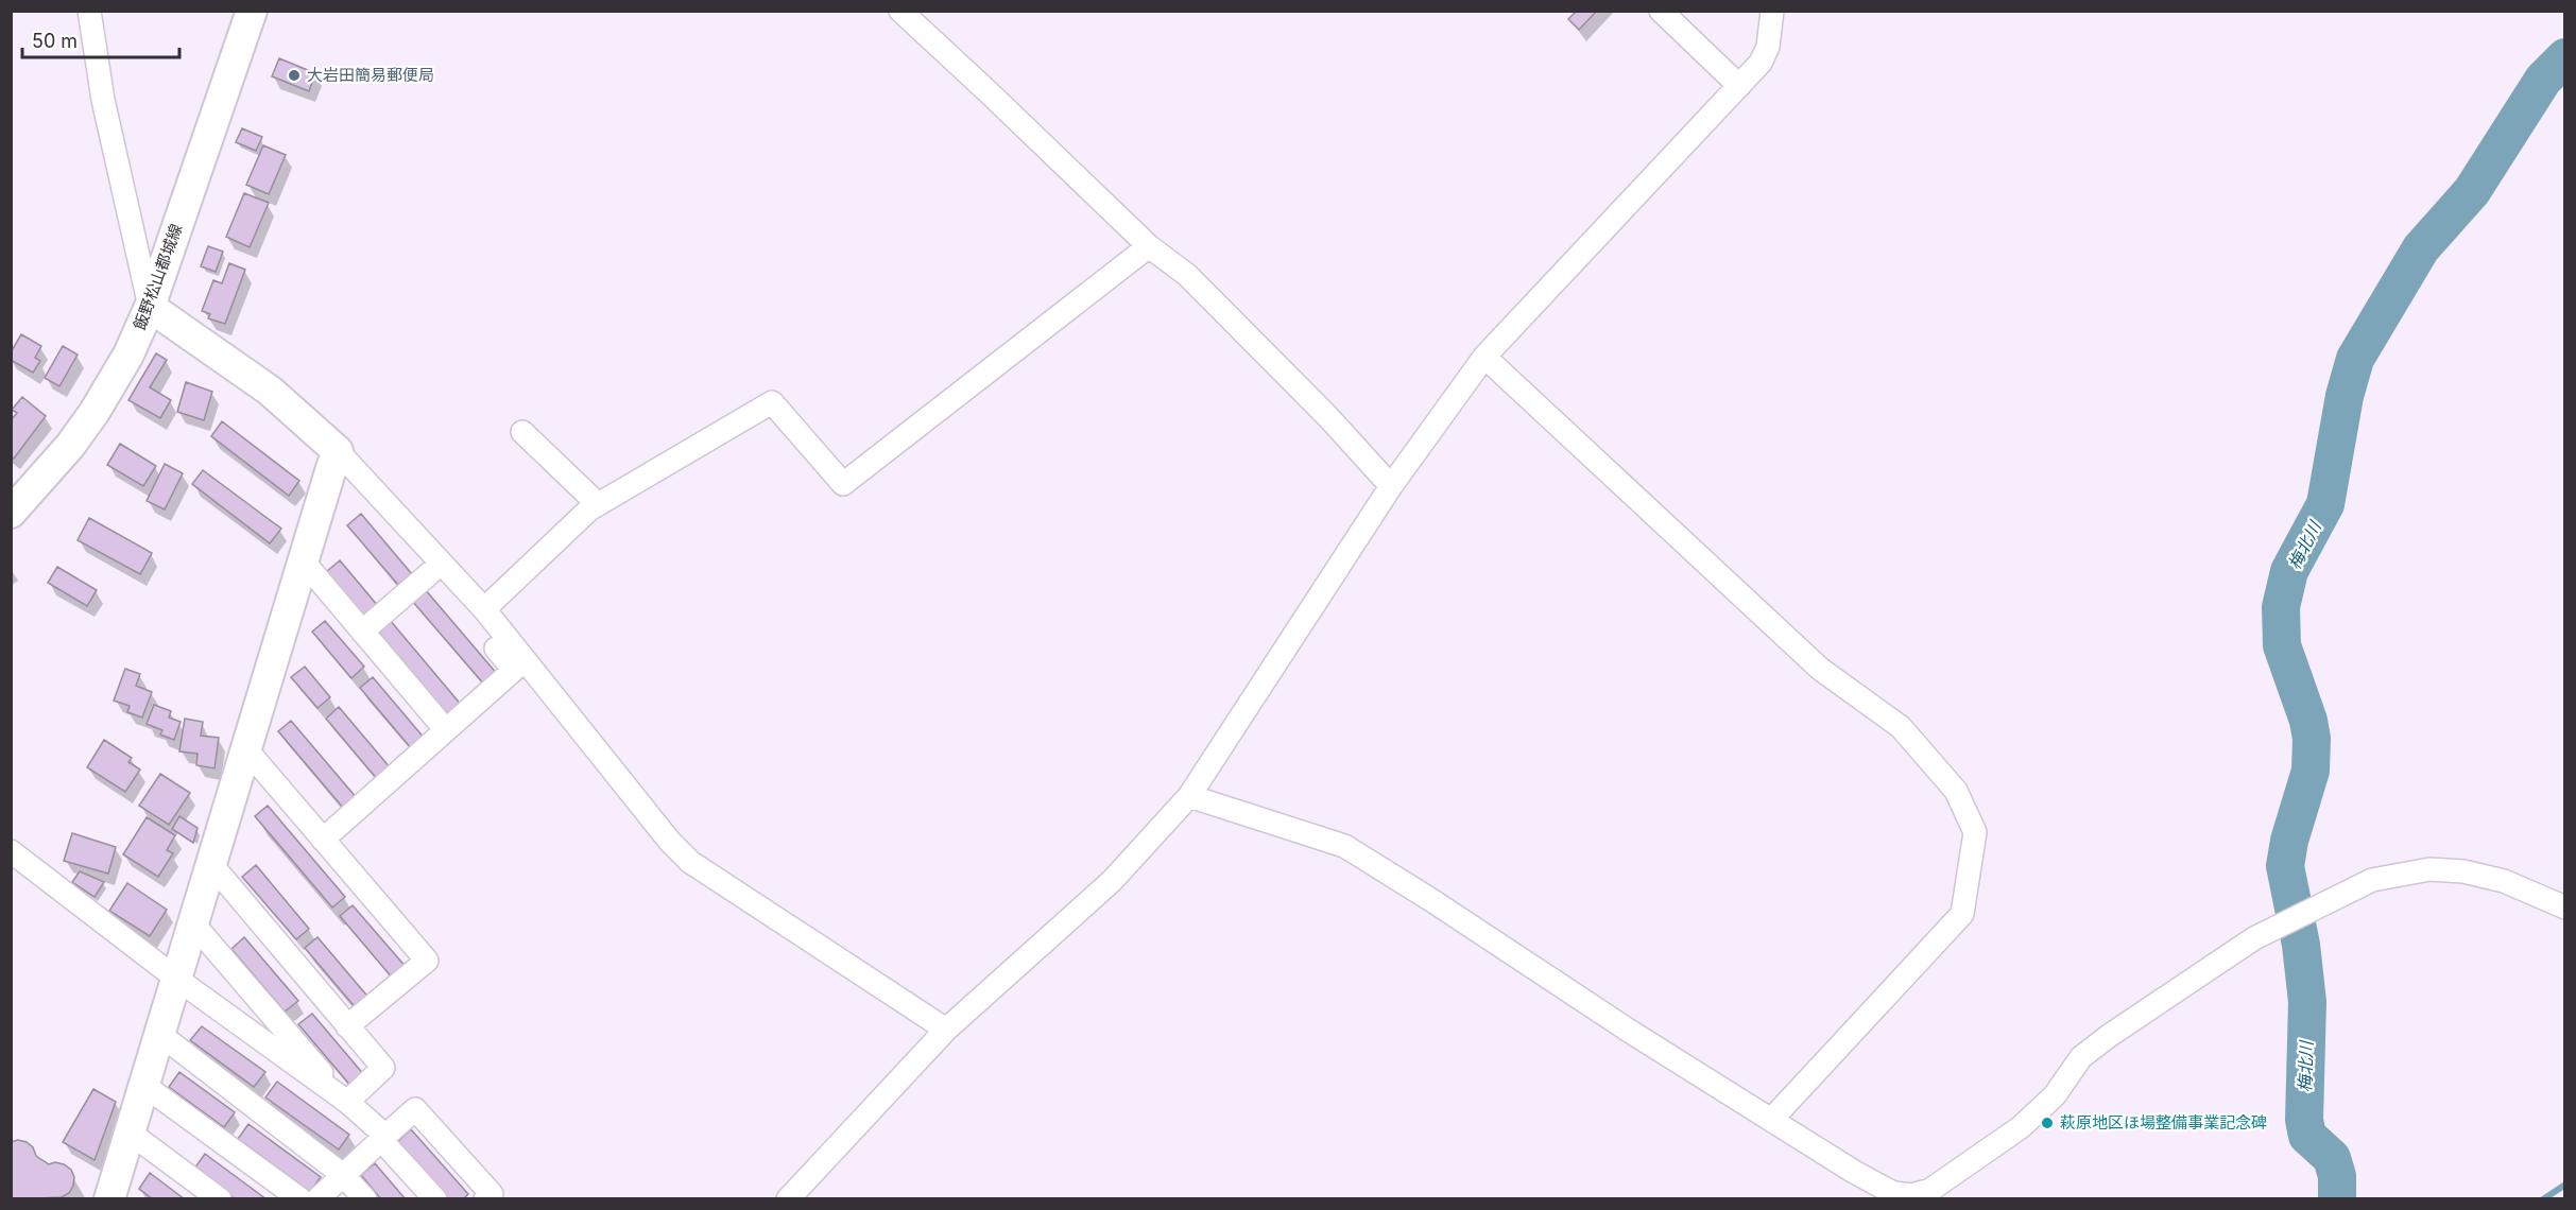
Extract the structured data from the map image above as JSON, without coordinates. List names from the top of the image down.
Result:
{
  "streets": {
    "street": ["飯野松山都城線"]
  },
  "water": ["梅北川"],
  "places": ["大岩田簡易郵便局", "萩原地区ほ場整備事業記念碑"],
  "scale_bar": "50 m"
}
